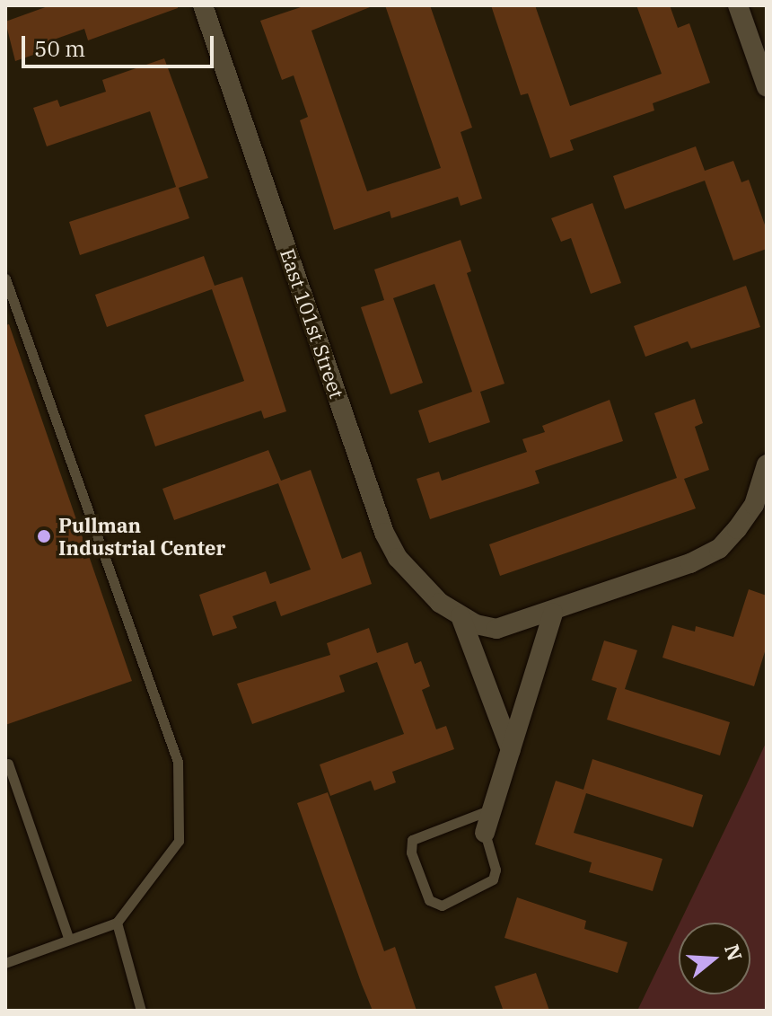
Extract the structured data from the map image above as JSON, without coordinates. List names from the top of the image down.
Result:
{
  "streets": {
    "street": ["East 101st Street"]
  },
  "places": ["Pullman Industrial Center"],
  "scale_bar": "50 m",
  "north": "right"
}
